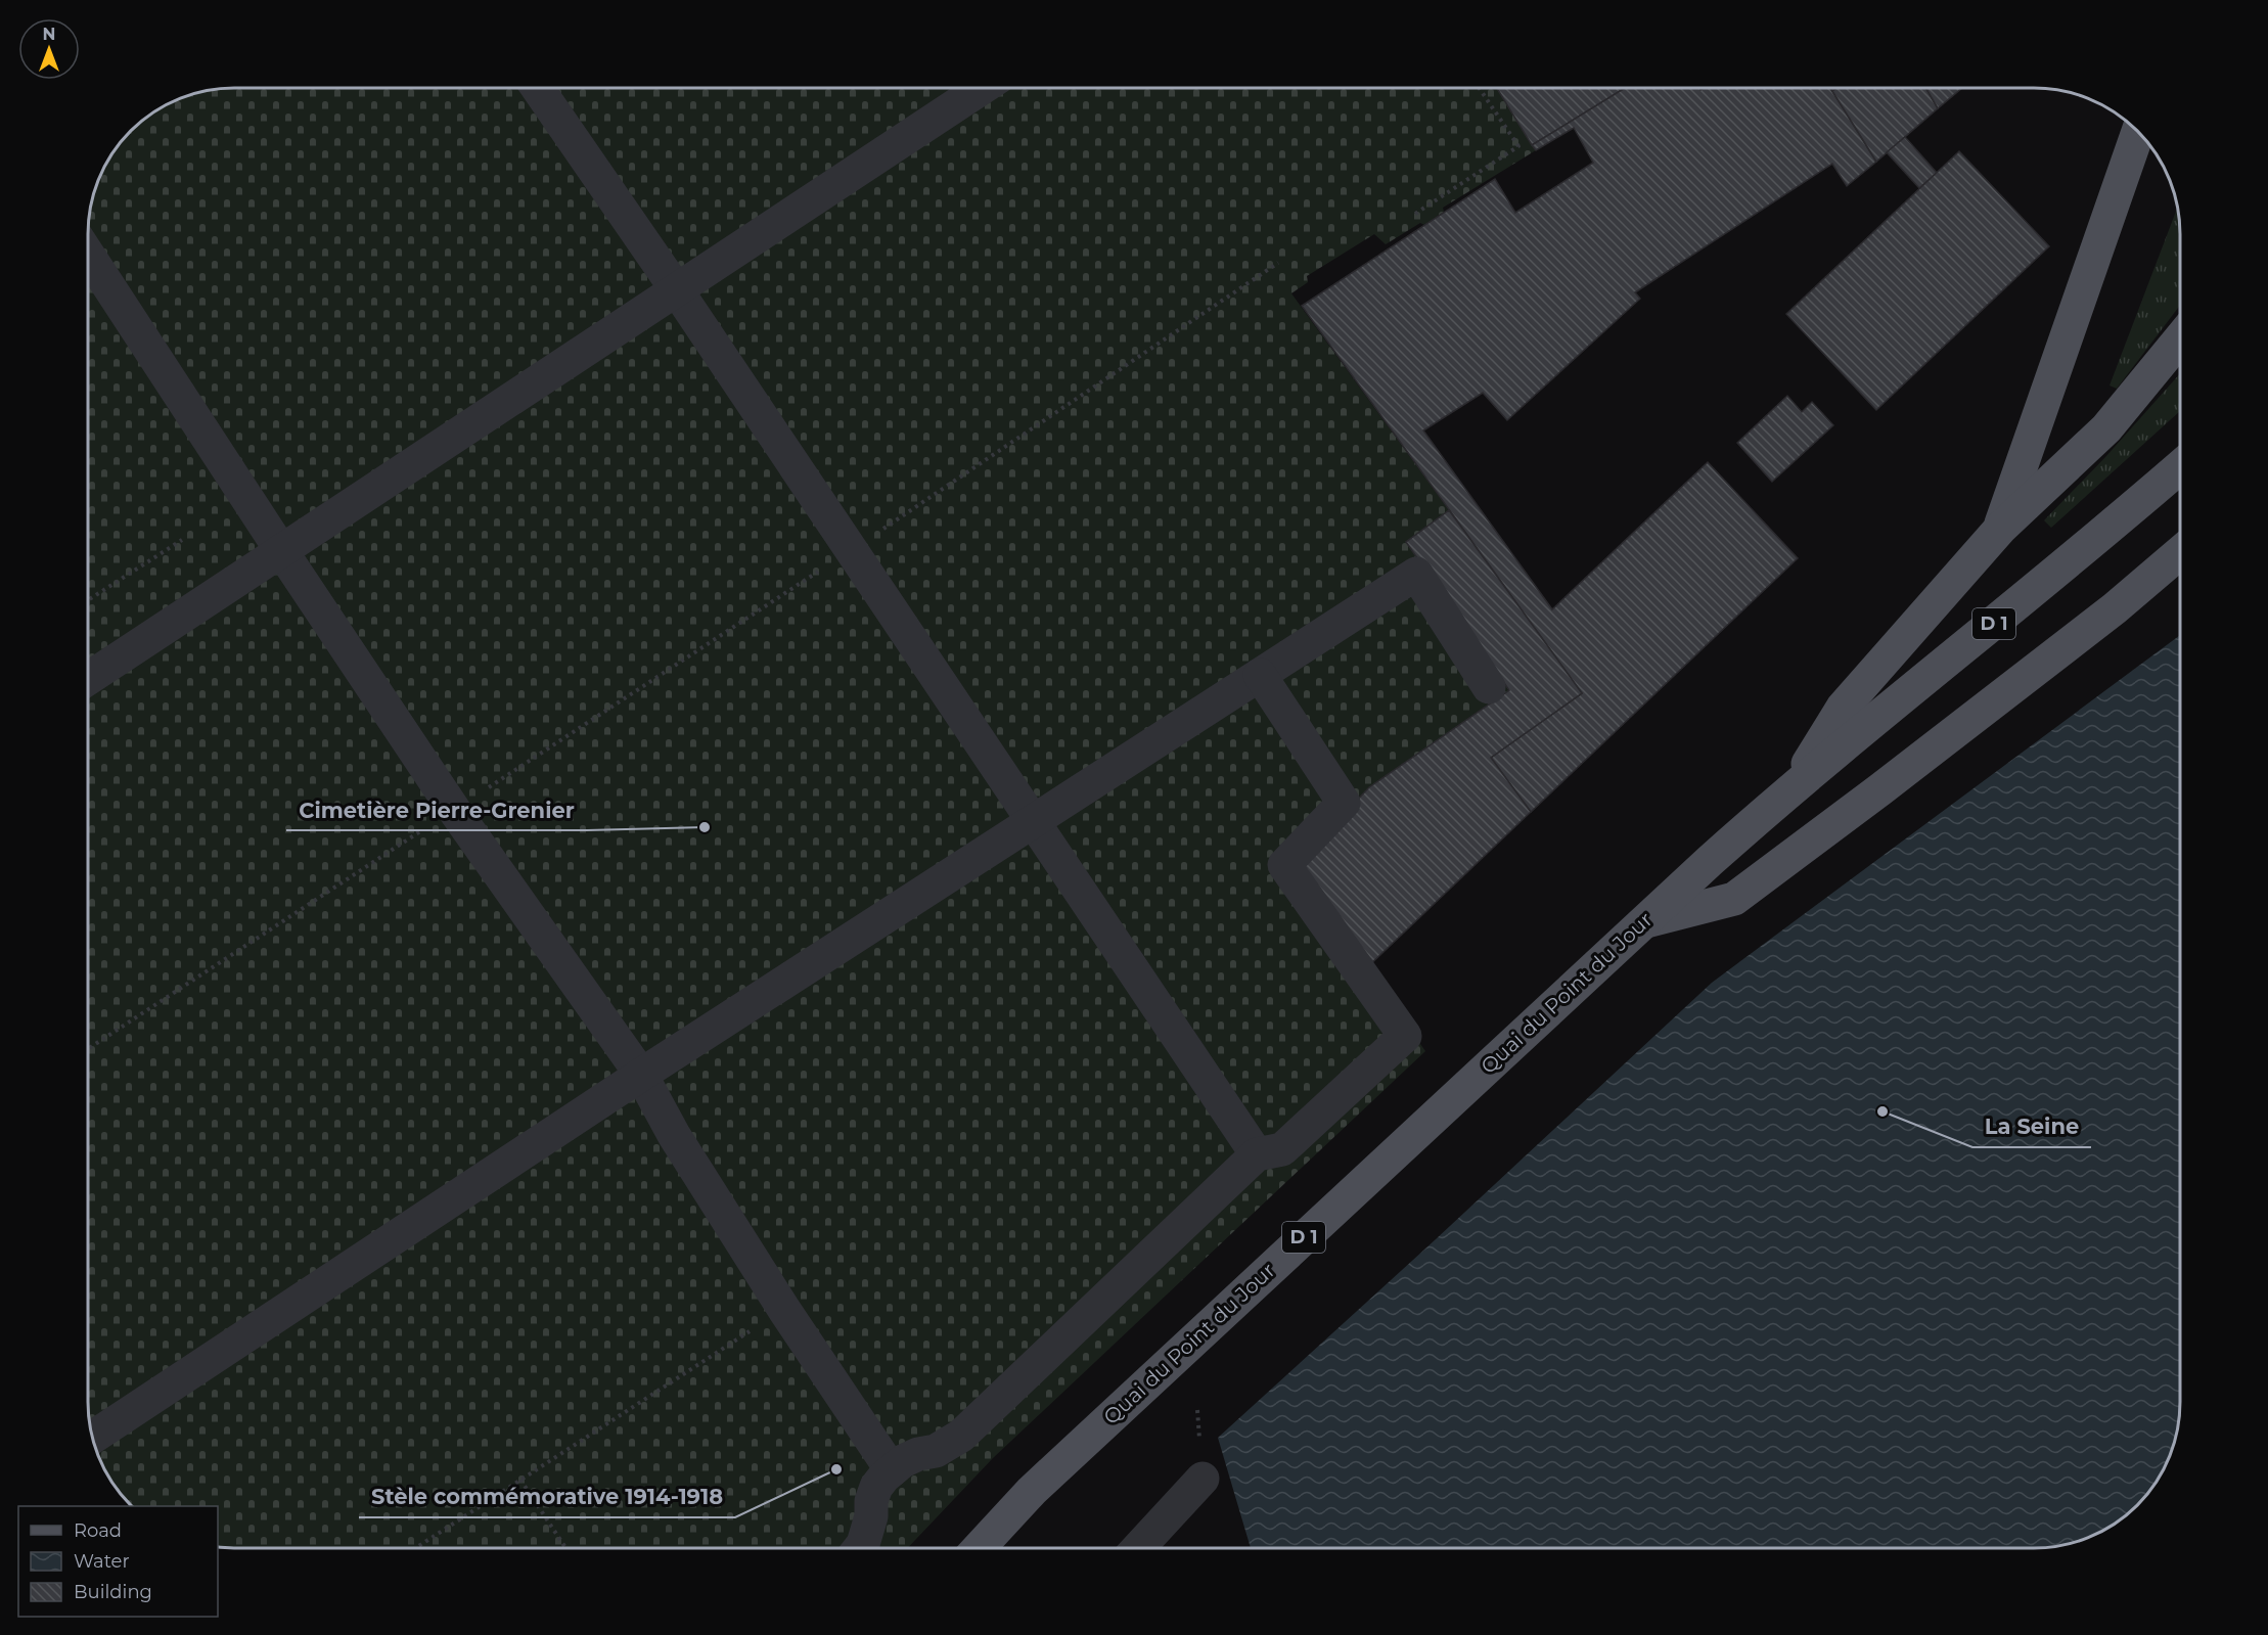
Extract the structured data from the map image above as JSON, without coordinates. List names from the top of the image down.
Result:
{
  "streets": {
    "main road": ["D 1", "Quai du Point du Jour"]
  },
  "places": ["Cimetière Pierre-Grenier", "La Seine", "Stèle commémorative 1914-1918"],
  "legend": ["Road", "Water", "Building"],
  "north": "top"
}
